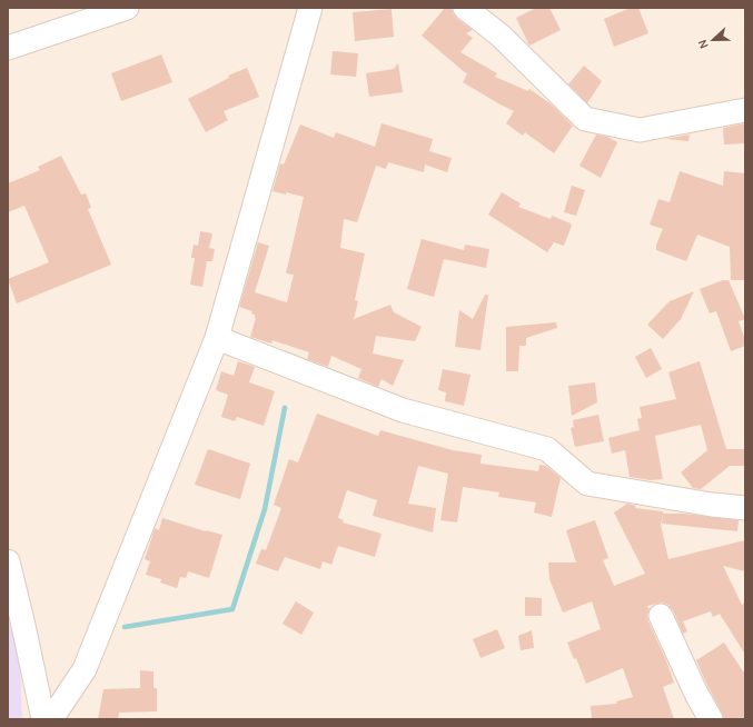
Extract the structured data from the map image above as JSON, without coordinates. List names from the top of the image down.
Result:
{
  "north": "left"
}
